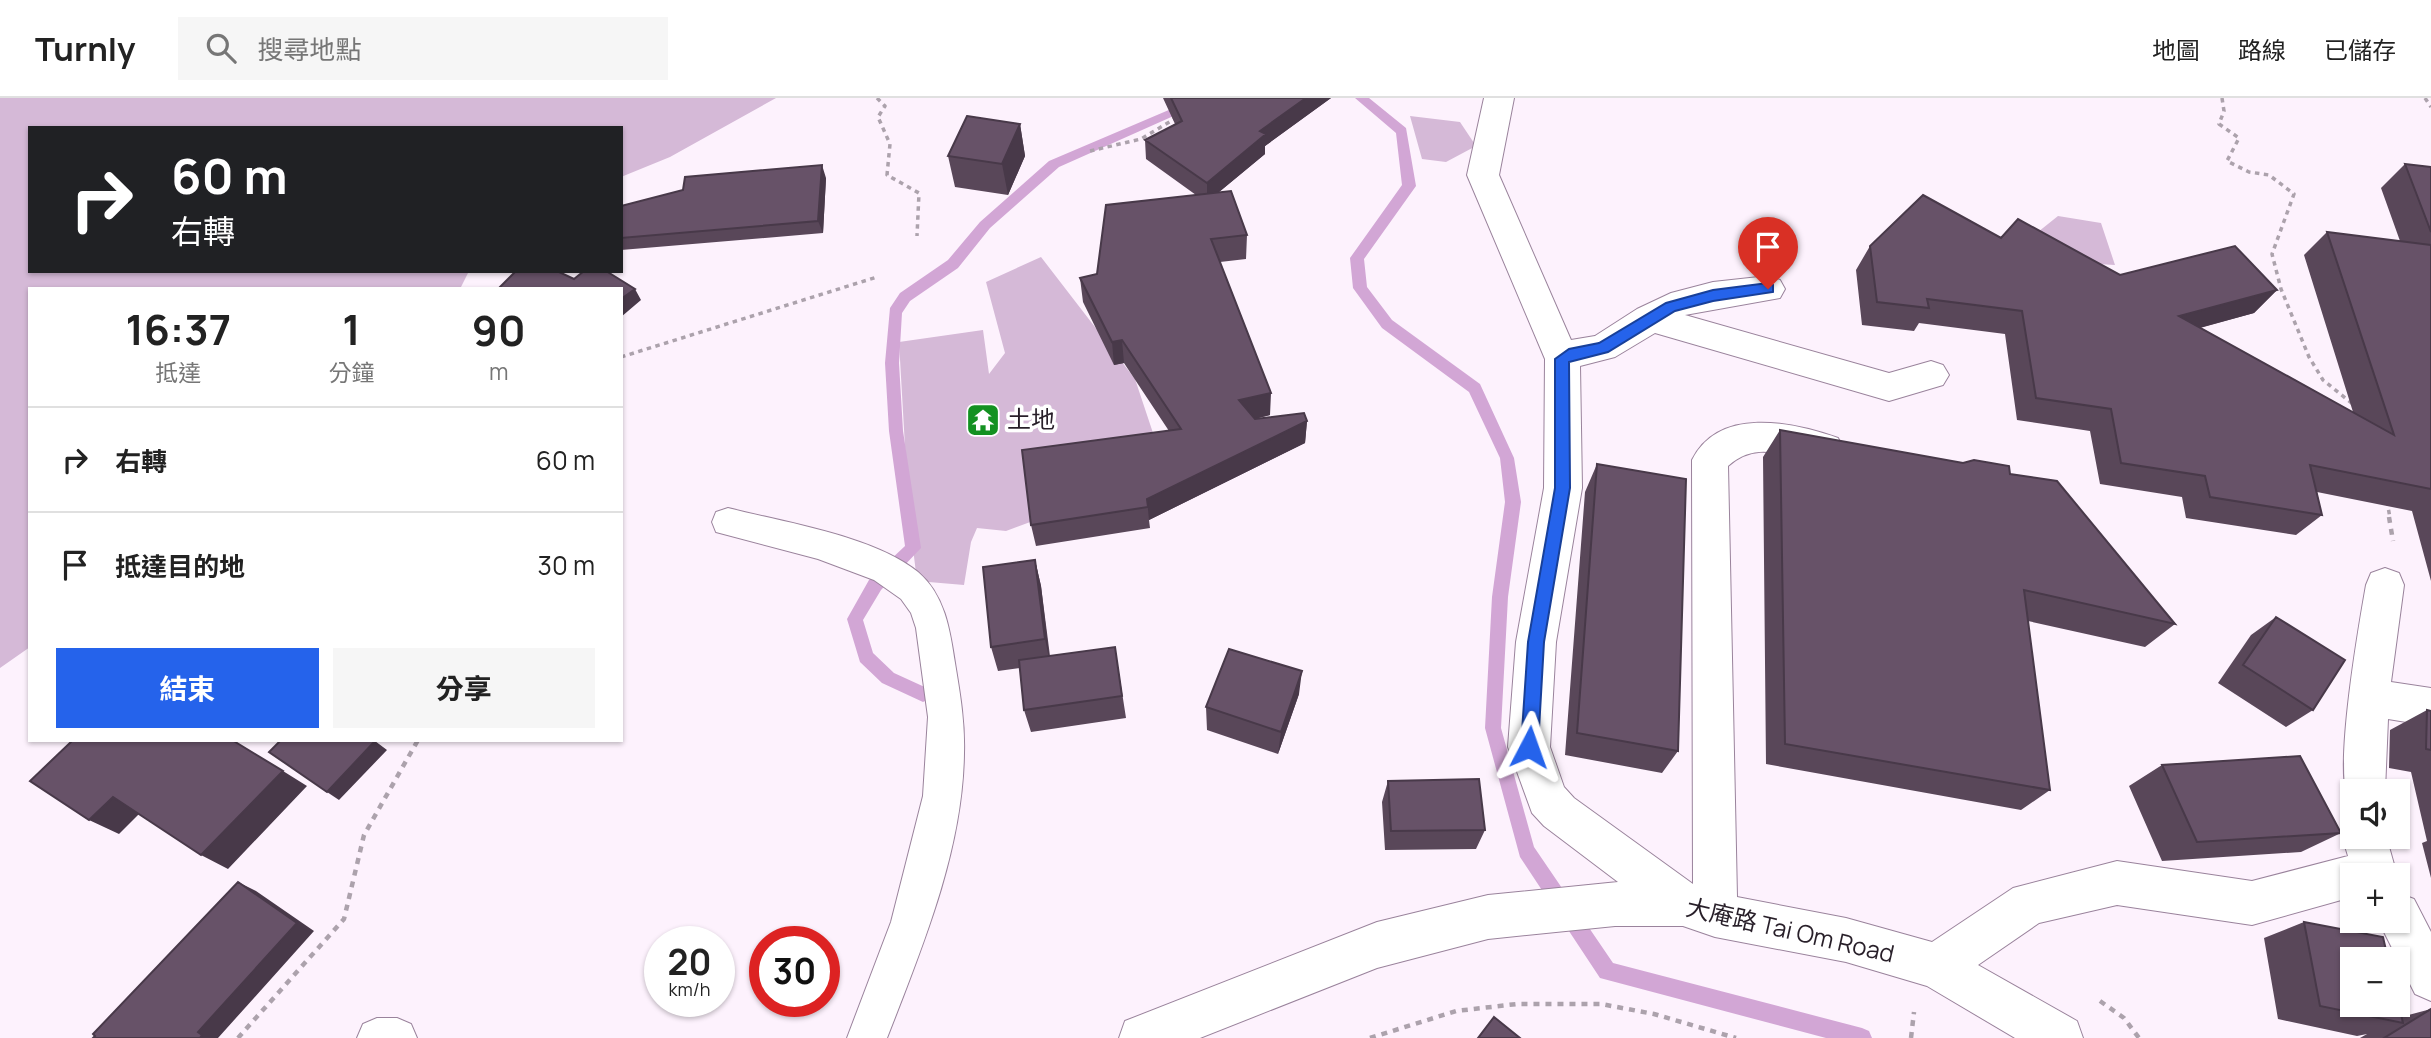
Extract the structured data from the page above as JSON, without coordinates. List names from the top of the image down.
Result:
{
  "streets": {
    "street": ["大庵路 Tai Om Road"]
  },
  "places": {
    "temple": ["土地"]
  },
  "page": {
    "header": "Turnly",
    "search": "搜尋地點",
    "nav": ["地圖", "路線", "已儲存"],
    "turn": ["60 m", "右轉"],
    "eta": [
      "16:37",
      "抵達",
      "1",
      "分鐘",
      "90",
      "m"
    ],
    "list": [
      {
        "name": "右轉",
        "value": "60 m"
      },
      {
        "name": "抵達目的地",
        "value": "30 m"
      }
    ],
    "buttons": ["結束", "分享"],
    "map_buttons": ["+", "−"],
    "speed": "20 km/h",
    "limit": "30"
  }
}
